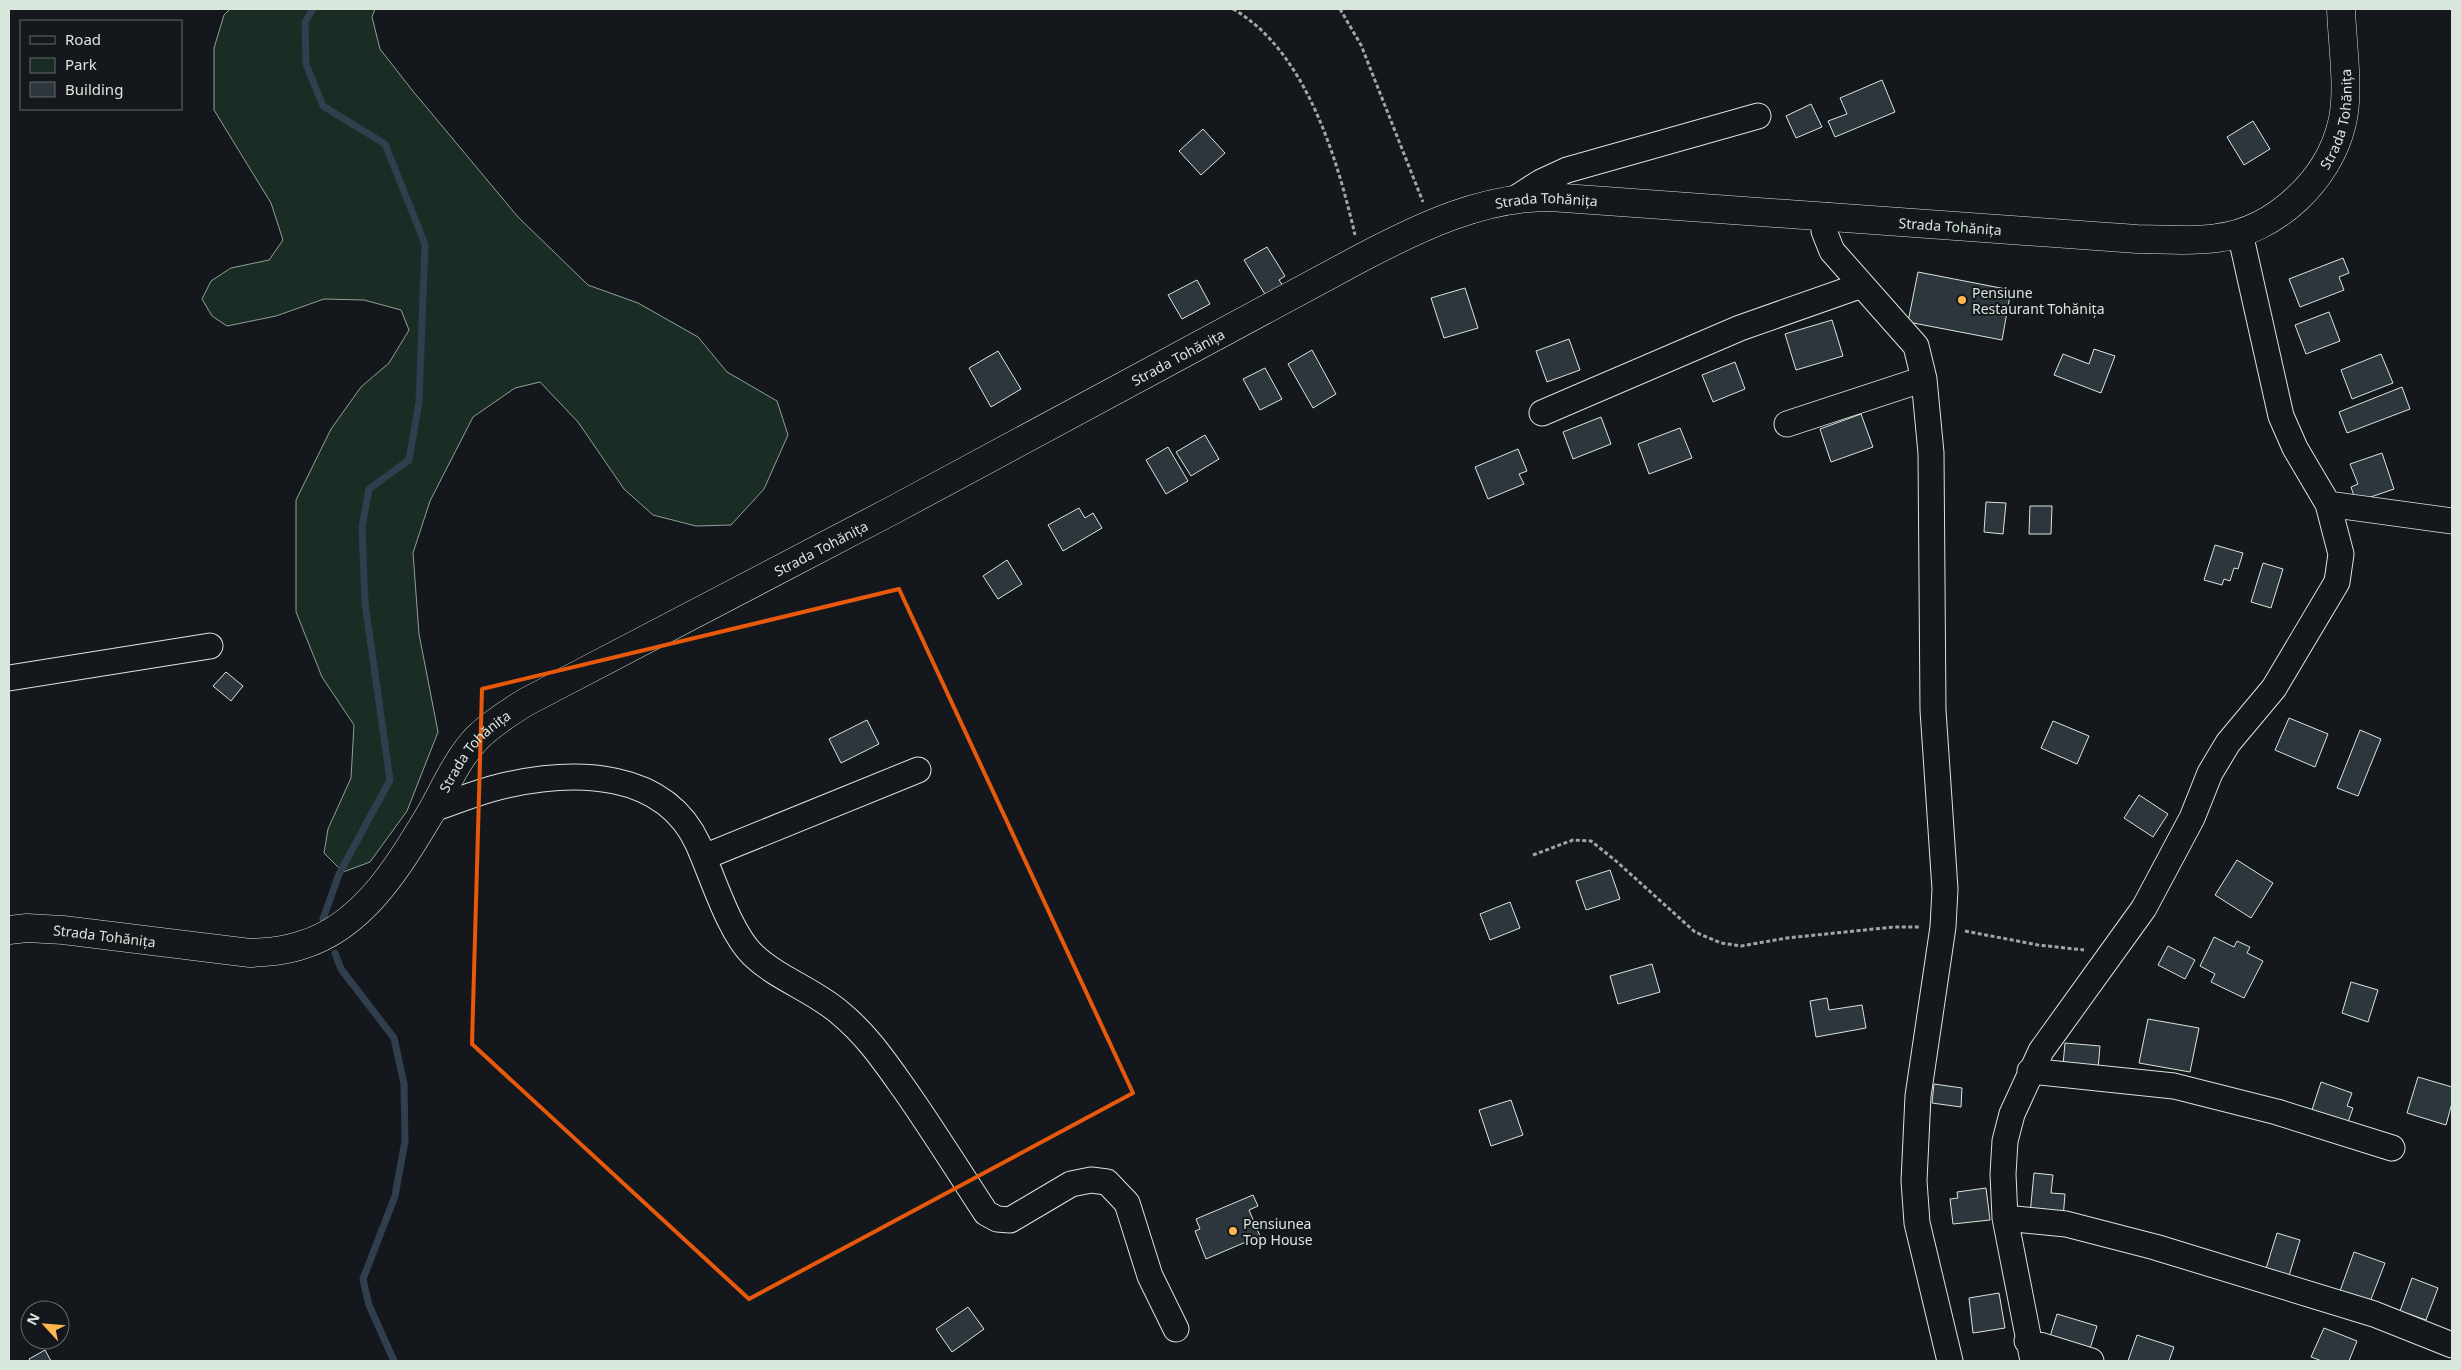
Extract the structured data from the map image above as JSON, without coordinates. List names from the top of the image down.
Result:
{
  "streets": {
    "main road": ["Strada Tohănița"]
  },
  "places": ["Pensiune Restaurant Tohănița", "Pensiunea Top House"],
  "legend": ["Road", "Park", "Building"],
  "north": "top left"
}
